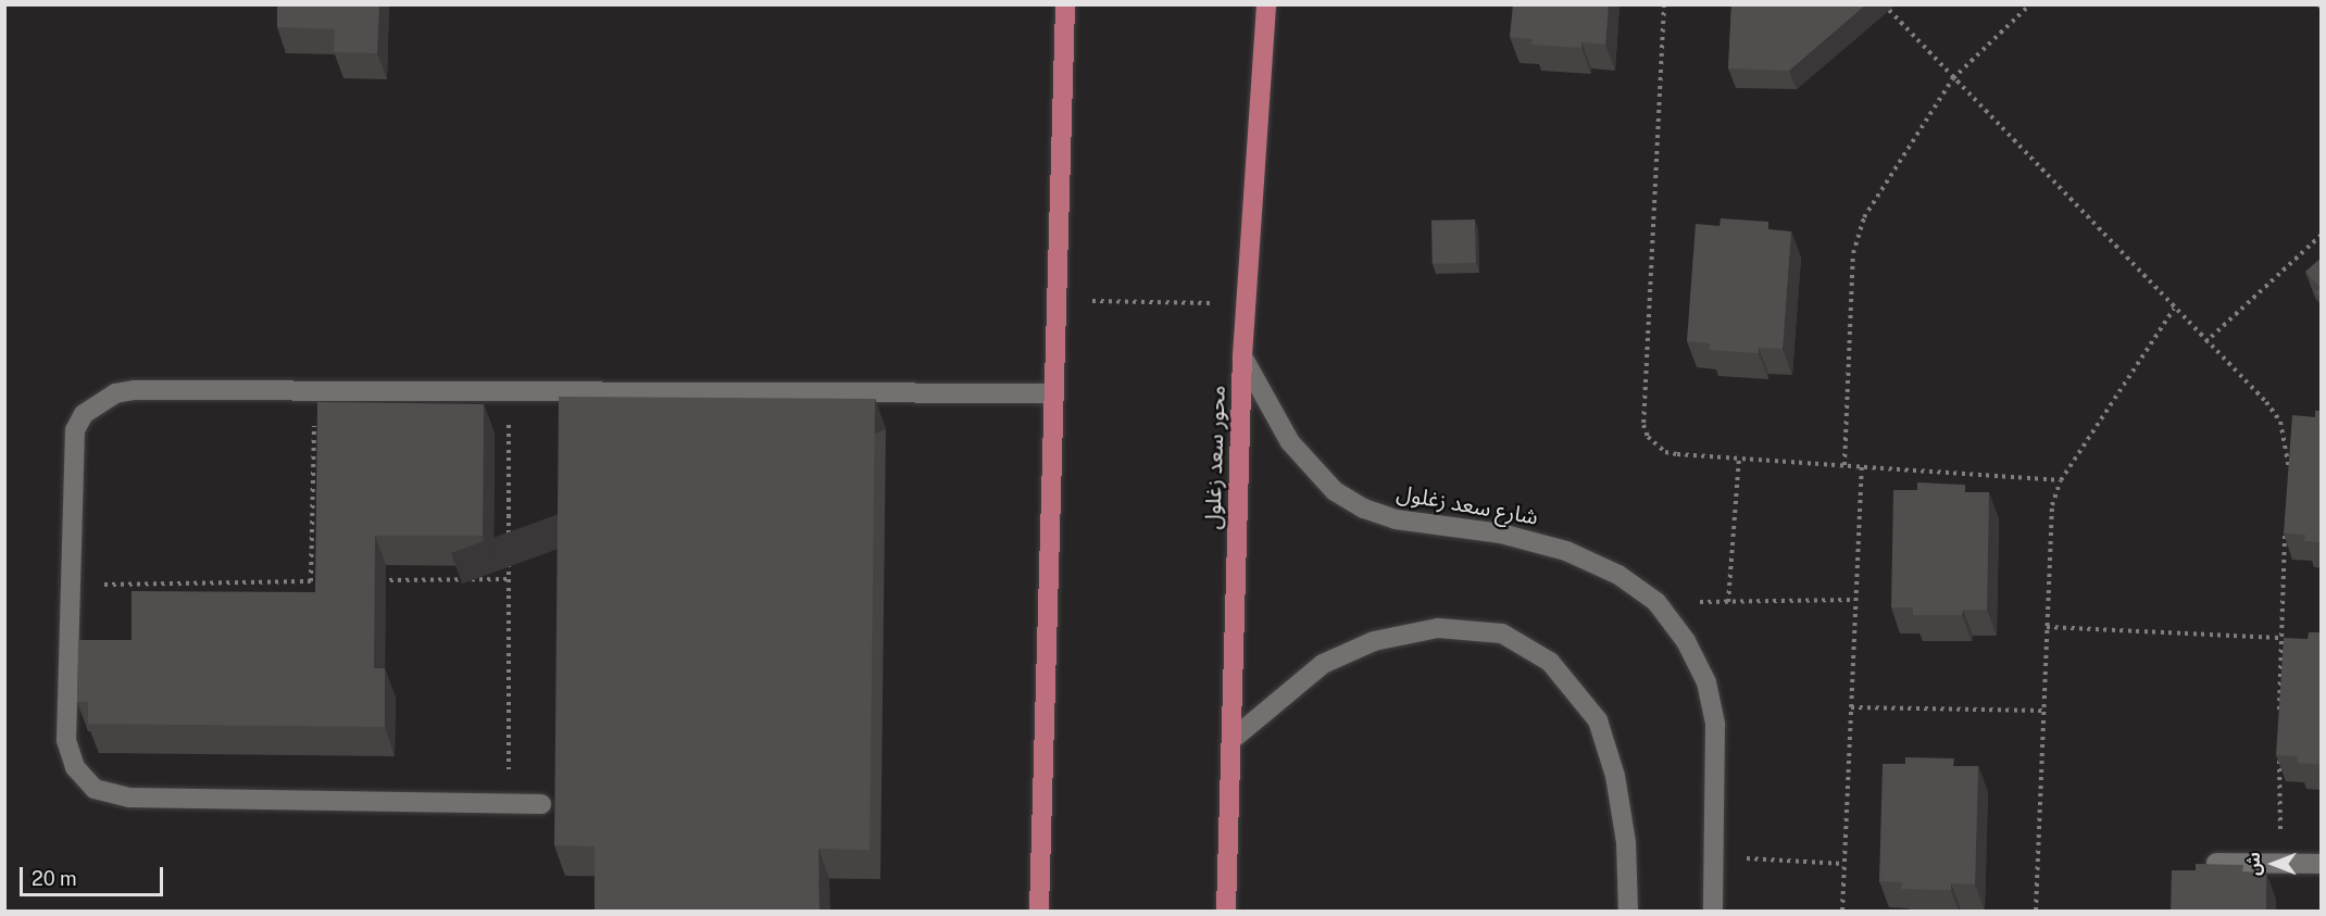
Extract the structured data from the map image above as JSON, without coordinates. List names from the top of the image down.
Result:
{
  "streets": {
    "main road": ["محور سعد زغلول"],
    "street": ["شارع سعد زغلول"]
  },
  "crossings": [
    ["محور سعد زغلول", "شارع سعد زغلول"]
  ],
  "scale_bar": "20 m",
  "north": "left"
}
